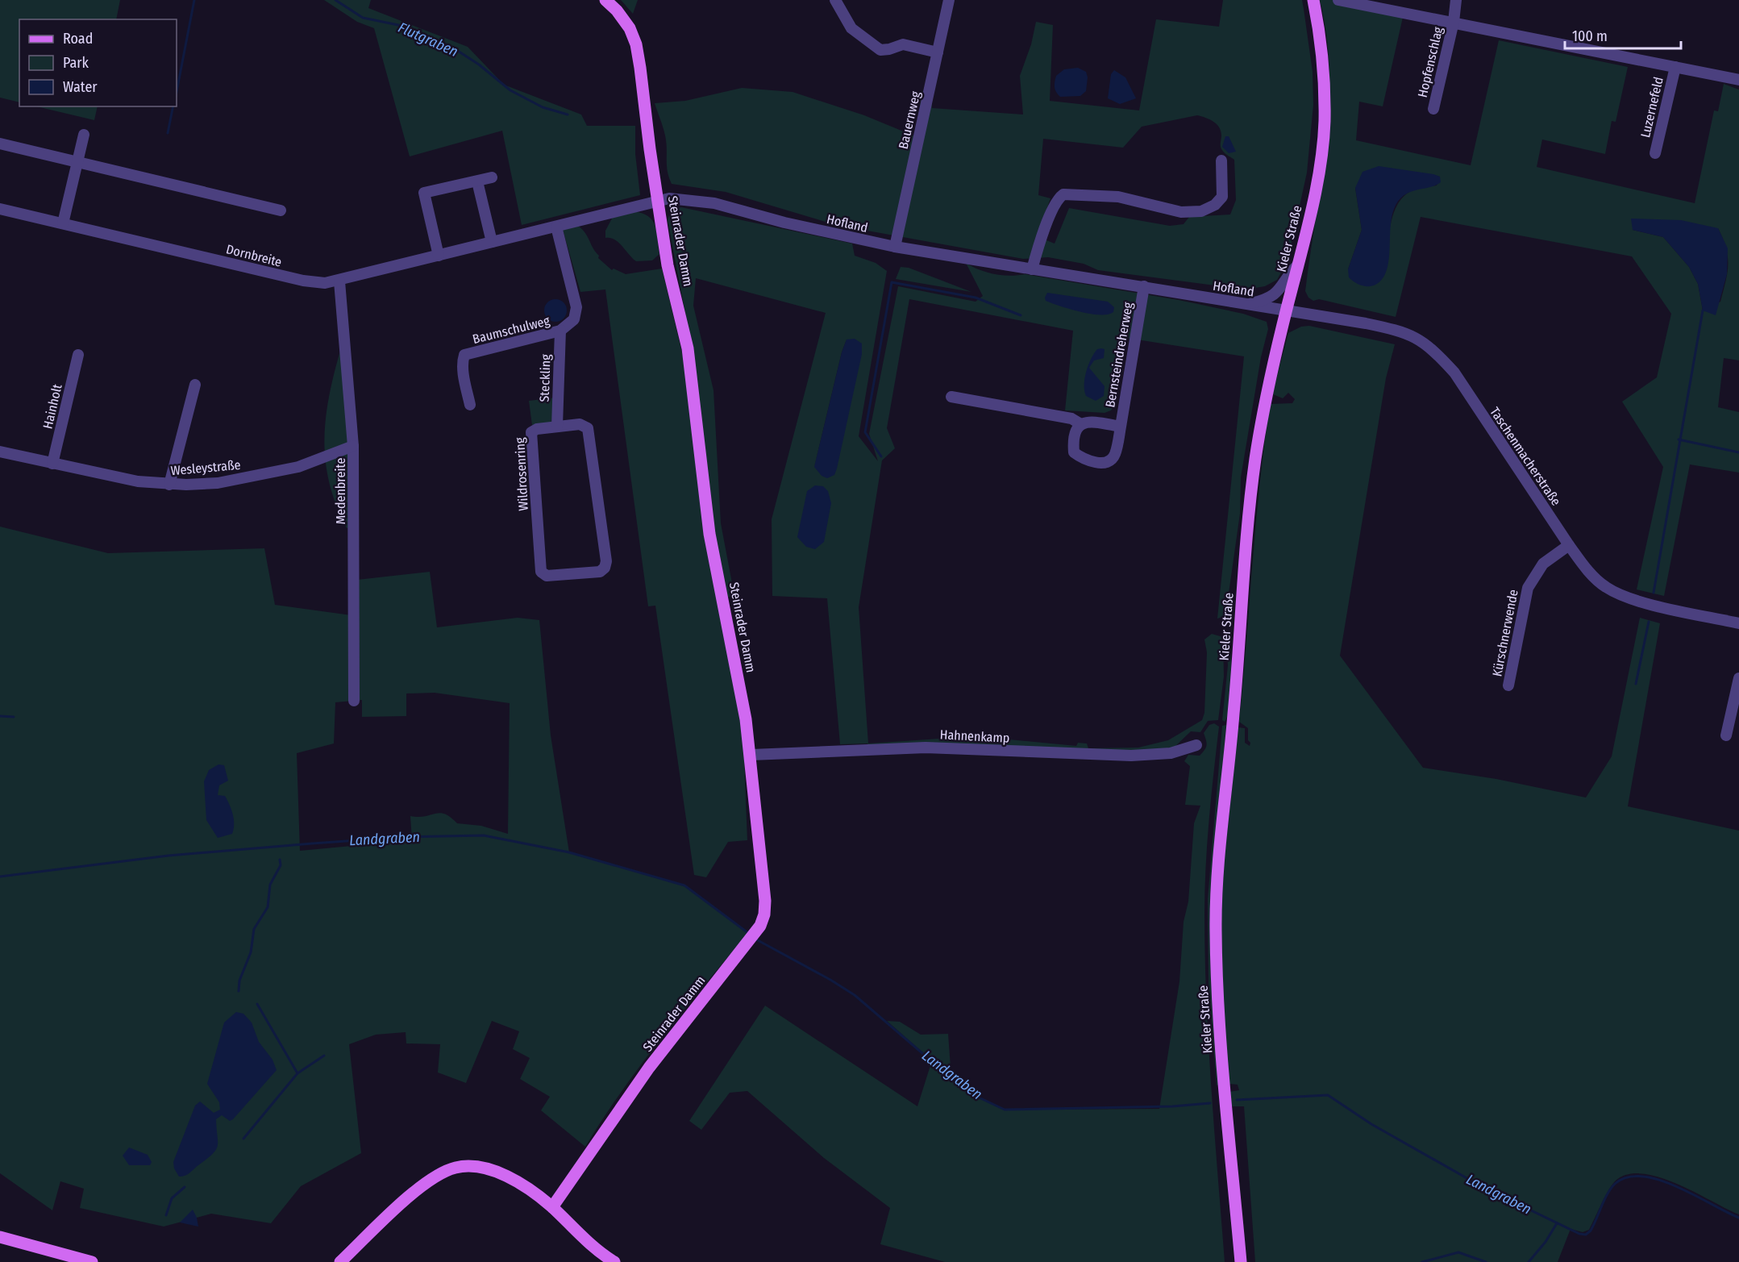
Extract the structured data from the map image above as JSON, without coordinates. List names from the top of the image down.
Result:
{
  "streets": {
    "main road": ["Kieler Straße", "Steinrader Damm"],
    "street": [
      "Hopfenschlag",
      "Luzernefeld",
      "Bauernweg",
      "Hofland",
      "Dornbreite",
      "Baumschulweg",
      "Bernsteindreherweg",
      "Steckling",
      "Hainholt",
      "Taschenmacherstraße",
      "Wesleystraße",
      "Wildrosenring",
      "Medenbreite",
      "Kürschnerwende",
      "Hahnenkamp"
    ]
  },
  "crossings": [
    ["Bauernweg", "Hofland"],
    ["Hofland", "Kieler Straße"],
    ["Hofland", "Steinrader Damm"],
    ["Hofland", "Dornbreite"],
    ["Hofland", "Bernsteindreherweg"],
    ["Hofland", "Taschenmacherstraße"],
    ["Kieler Straße", "Taschenmacherstraße"],
    ["Steinrader Damm", "Dornbreite"],
    ["Steinrader Damm", "Hahnenkamp"],
    ["Dornbreite", "Baumschulweg"],
    ["Dornbreite", "Medenbreite"],
    ["Baumschulweg", "Steckling"],
    ["Steckling", "Wildrosenring"],
    ["Hainholt", "Wesleystraße"],
    ["Taschenmacherstraße", "Kürschnerwende"],
    ["Wesleystraße", "Medenbreite"]
  ],
  "water": ["Flutgraben", "Landgraben"],
  "legend": ["Road", "Park", "Water"],
  "scale_bar": "100 m"
}
